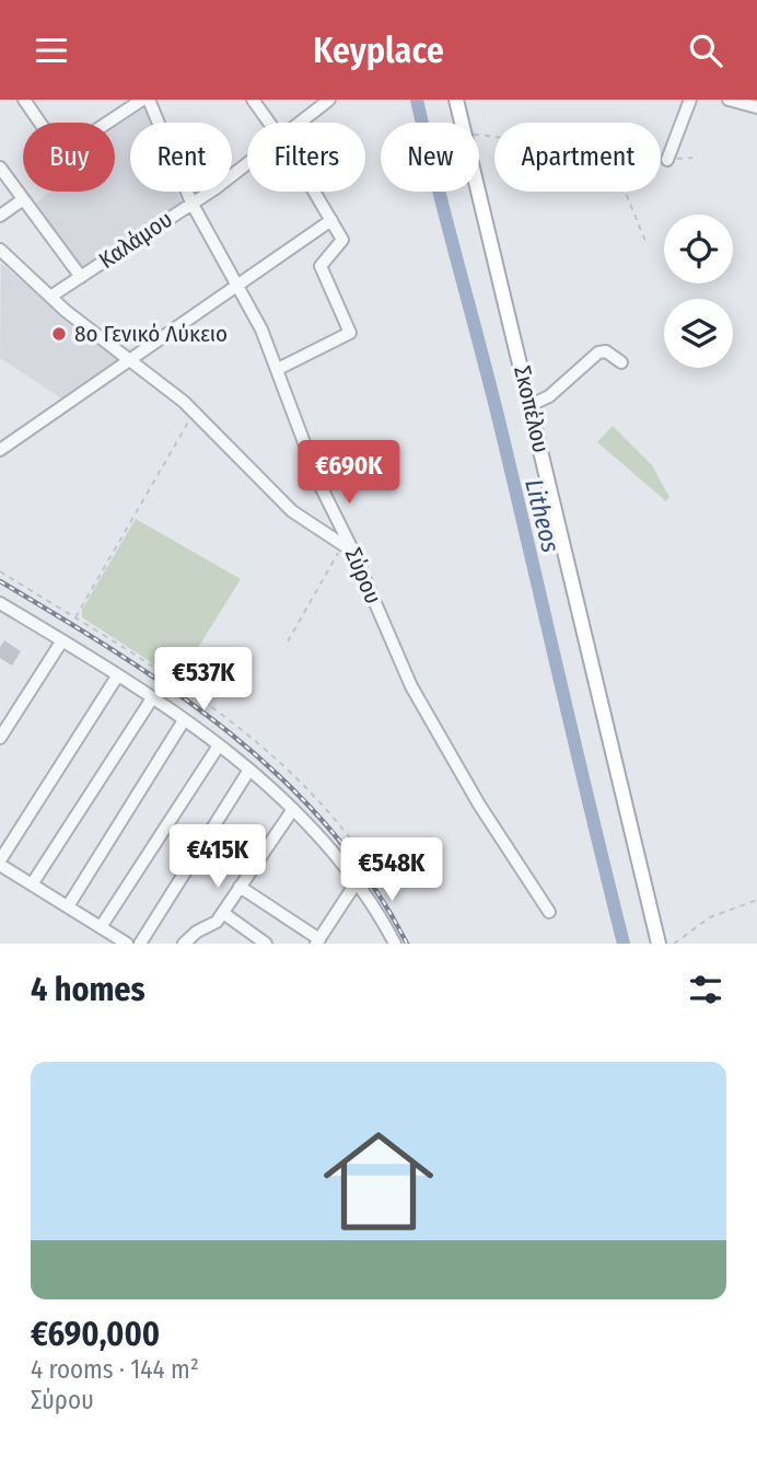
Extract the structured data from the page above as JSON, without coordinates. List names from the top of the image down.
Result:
{
  "streets": {
    "main road": ["Σκοπέλου"],
    "street": ["Καλάμου", "Σύρου"]
  },
  "crossings": [
    ["Καλάμου", "Σύρου"]
  ],
  "water": ["Litheos"],
  "places": ["8ο Γενικό Λύκειο"],
  "page": {
    "header": "Keyplace",
    "chip": [
      "Buy",
      "Rent",
      "Filters",
      "New",
      "Apartment"
    ],
    "price": [
      "€690K",
      "€537K",
      "€415K",
      "€548K"
    ],
    "heading": "4 homes",
    "list": [
      {
        "name": "€690,000",
        "note": "4 rooms · 144 m² · Σύρου"
      }
    ]
  }
}
